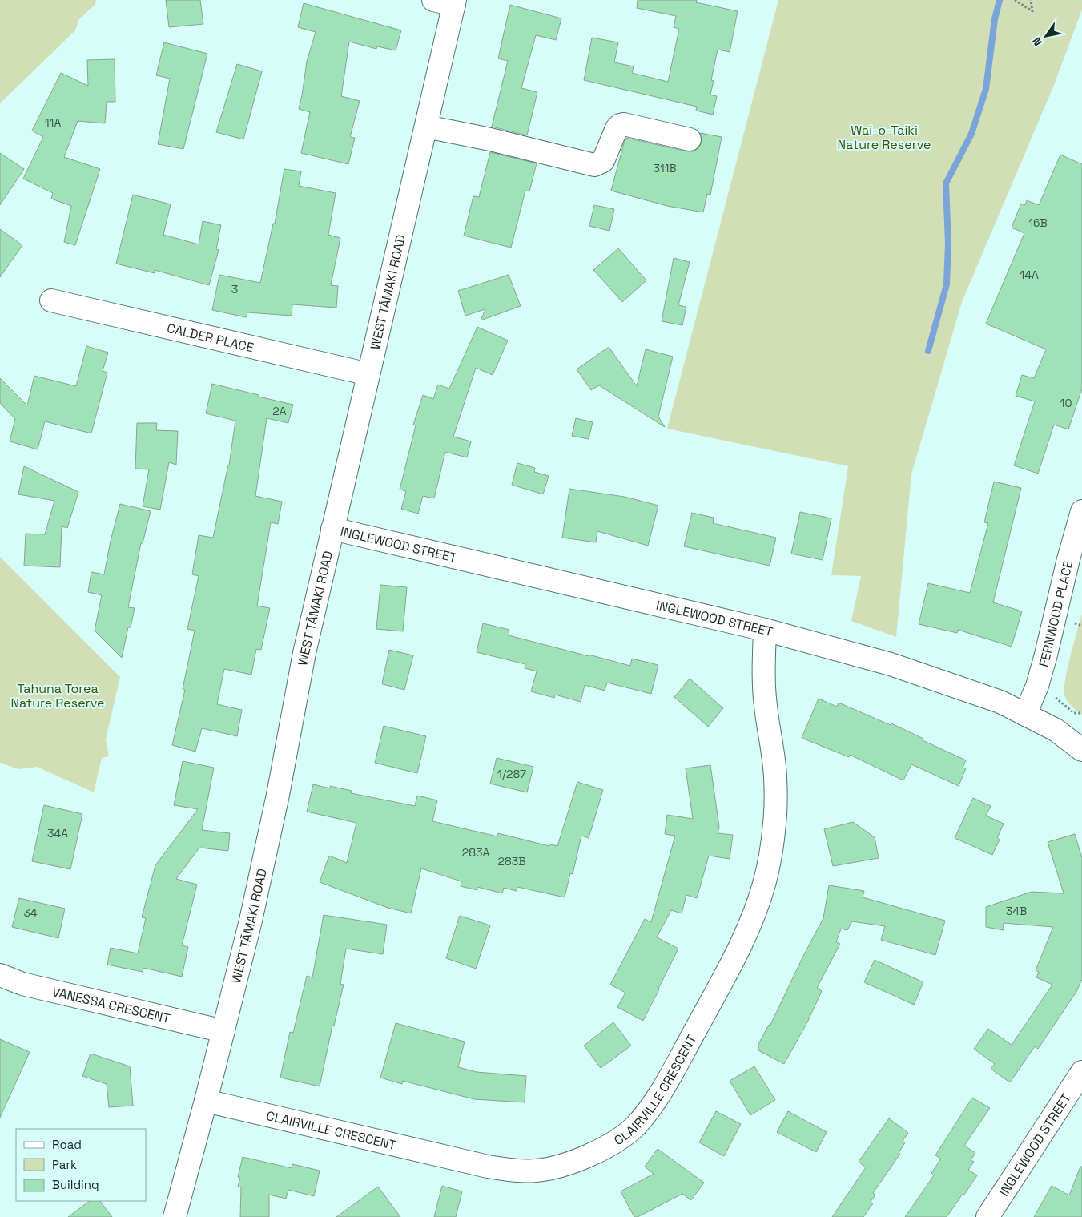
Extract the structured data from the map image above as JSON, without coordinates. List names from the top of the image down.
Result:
{
  "streets": {
    "street": [
      "WEST TĀMAKI ROAD",
      "CALDER PLACE",
      "INGLEWOOD STREET",
      "FERNWOOD PLACE",
      "VANESSA CRESCENT",
      "CLAIRVILLE CRESCENT"
    ]
  },
  "crossings": [
    ["WEST TĀMAKI ROAD", "CALDER PLACE"],
    ["WEST TĀMAKI ROAD", "INGLEWOOD STREET"],
    ["WEST TĀMAKI ROAD", "VANESSA CRESCENT"],
    ["WEST TĀMAKI ROAD", "CLAIRVILLE CRESCENT"],
    ["INGLEWOOD STREET", "FERNWOOD PLACE"],
    ["INGLEWOOD STREET", "CLAIRVILLE CRESCENT"]
  ],
  "parks": ["Wai-o-Taiki Nature Reserve", "Tahuna Torea Nature Reserve"],
  "house_numbers": [
    "11A",
    "311B",
    "16B",
    "14A",
    "3",
    "10",
    "2A",
    "1/287",
    "34A",
    "283A",
    "283B",
    "34B",
    "34"
  ],
  "legend": ["Road", "Park", "Building"],
  "north": "bottom left"
}
